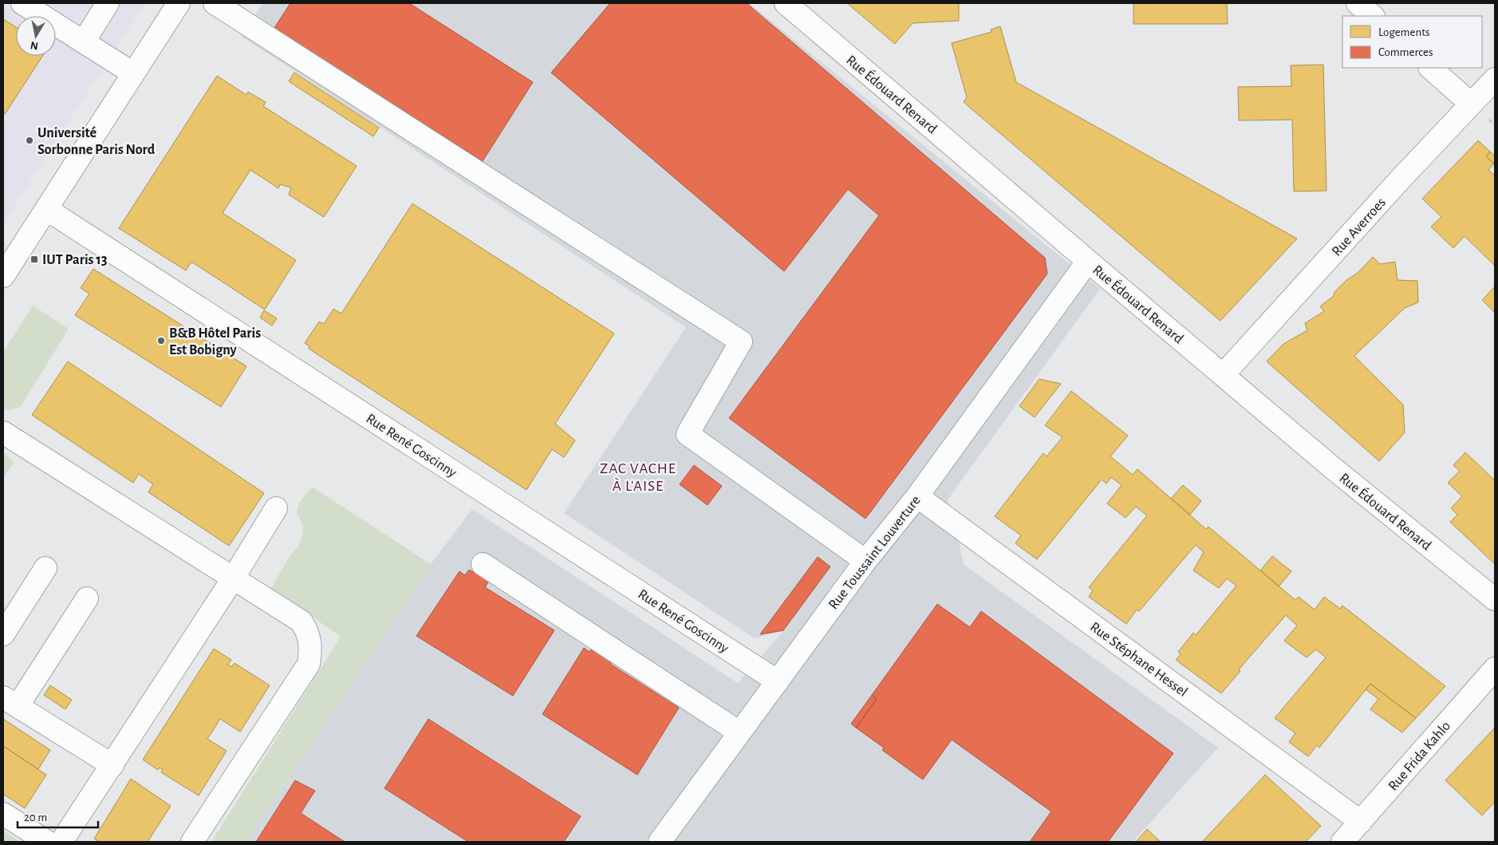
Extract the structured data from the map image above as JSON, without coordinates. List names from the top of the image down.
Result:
{
  "streets": {
    "street": [
      "Rue Édouard Renard",
      "Rue Averroes",
      "Rue René Goscinny",
      "Rue Toussaint Louverture",
      "Rue Stéphane Hessel",
      "Rue Frida Kahlo"
    ]
  },
  "crossings": [
    ["Rue Édouard Renard", "Rue Averroes"],
    ["Rue Édouard Renard", "Rue Toussaint Louverture"],
    ["Rue René Goscinny", "Rue Toussaint Louverture"],
    ["Rue Toussaint Louverture", "Rue Stéphane Hessel"],
    ["Rue Stéphane Hessel", "Rue Frida Kahlo"]
  ],
  "districts": ["ZAC VACHE À L'AISE"],
  "places": {
    "other": ["Université Sorbonne Paris Nord", "B&B Hôtel Paris Est Bobigny"],
    "transit": ["IUT Paris 13"]
  },
  "legend": ["Logements", "Commerces"],
  "scale_bar": "20 m",
  "north": "bottom"
}
